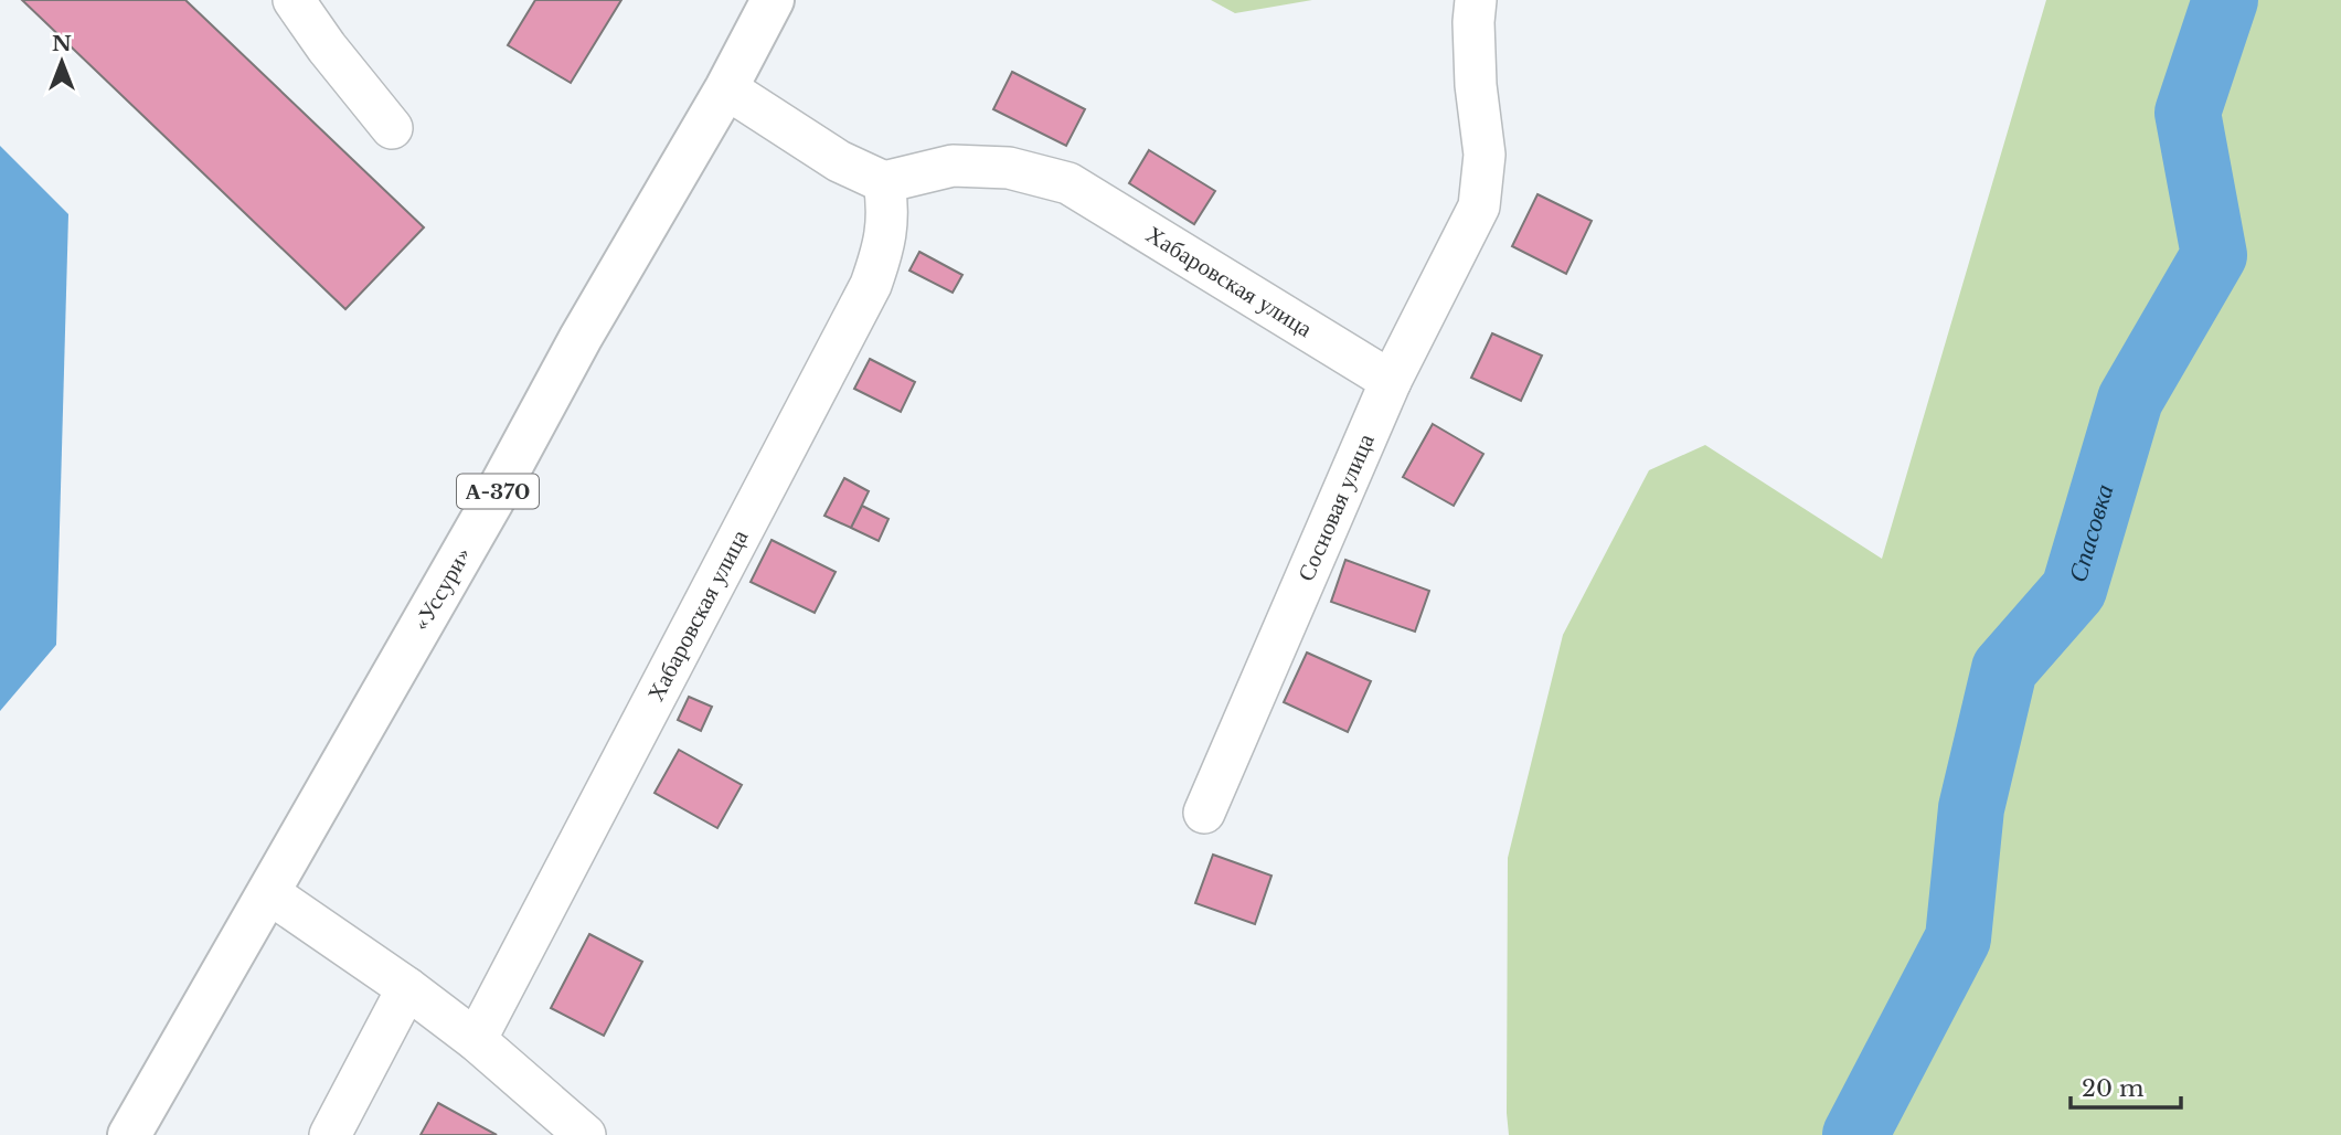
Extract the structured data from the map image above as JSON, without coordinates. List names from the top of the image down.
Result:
{
  "streets": {
    "highway": ["А-370", "«Уссури»"],
    "street": ["Хабаровская улица", "Сосновая улица"]
  },
  "crossings": [
    ["Хабаровская улица", "Сосновая улица"]
  ],
  "water": ["Спасовка"],
  "scale_bar": "20 m",
  "north": "top"
}
